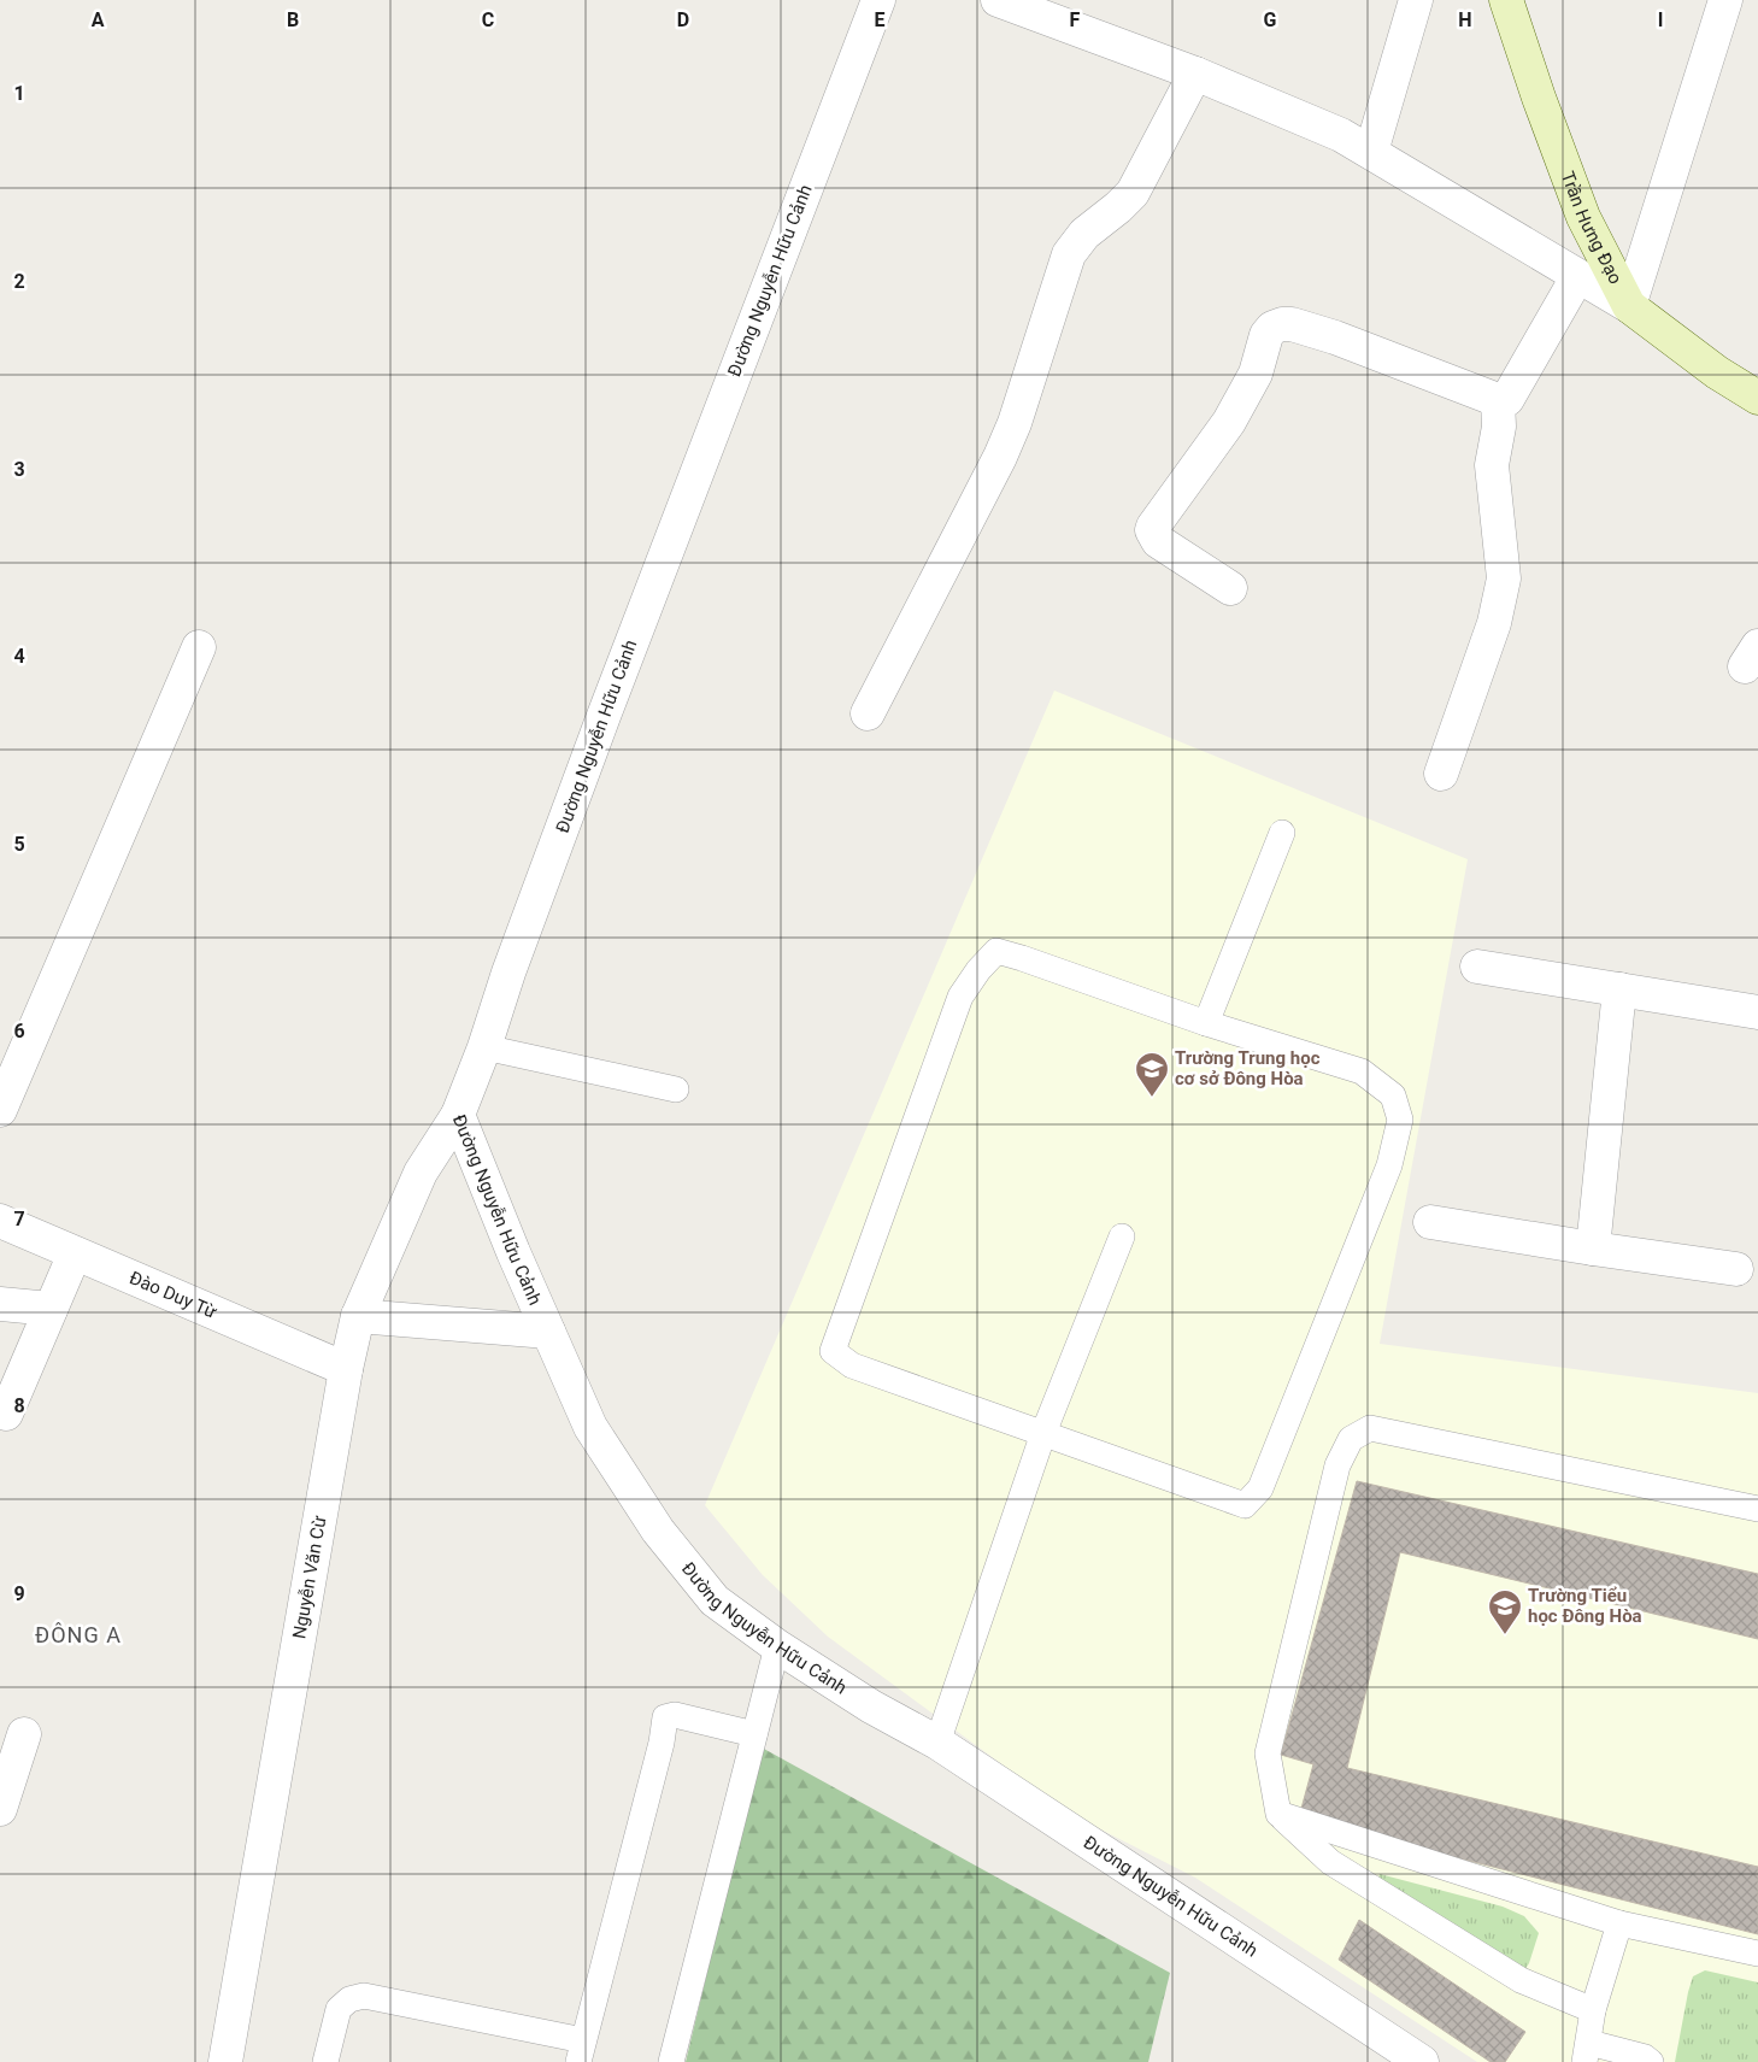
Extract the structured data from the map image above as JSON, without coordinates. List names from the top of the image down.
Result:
{
  "streets": {
    "main road": ["Trần Hưng Đạo"],
    "street": ["Đường Nguyễn Hữu Cảnh", "Đào Duy Từ", "Nguyễn Văn Cừ"]
  },
  "crossings": [
    ["Đường Nguyễn Hữu Cảnh", "Nguyễn Văn Cừ"],
    ["Đào Duy Từ", "Nguyễn Văn Cừ"]
  ],
  "districts": ["ĐÔNG A"],
  "places": {
    "school or university": ["Trường Trung học cơ sở Đông Hòa", "Trường Tiểu học Đông Hòa"]
  },
  "grid": {
    "columns": [
      "A",
      "B",
      "C",
      "D",
      "E",
      "F",
      "G",
      "H",
      "I"
    ],
    "rows": [
      "1",
      "2",
      "3",
      "4",
      "5",
      "6",
      "7",
      "8",
      "9"
    ]
  }
}
